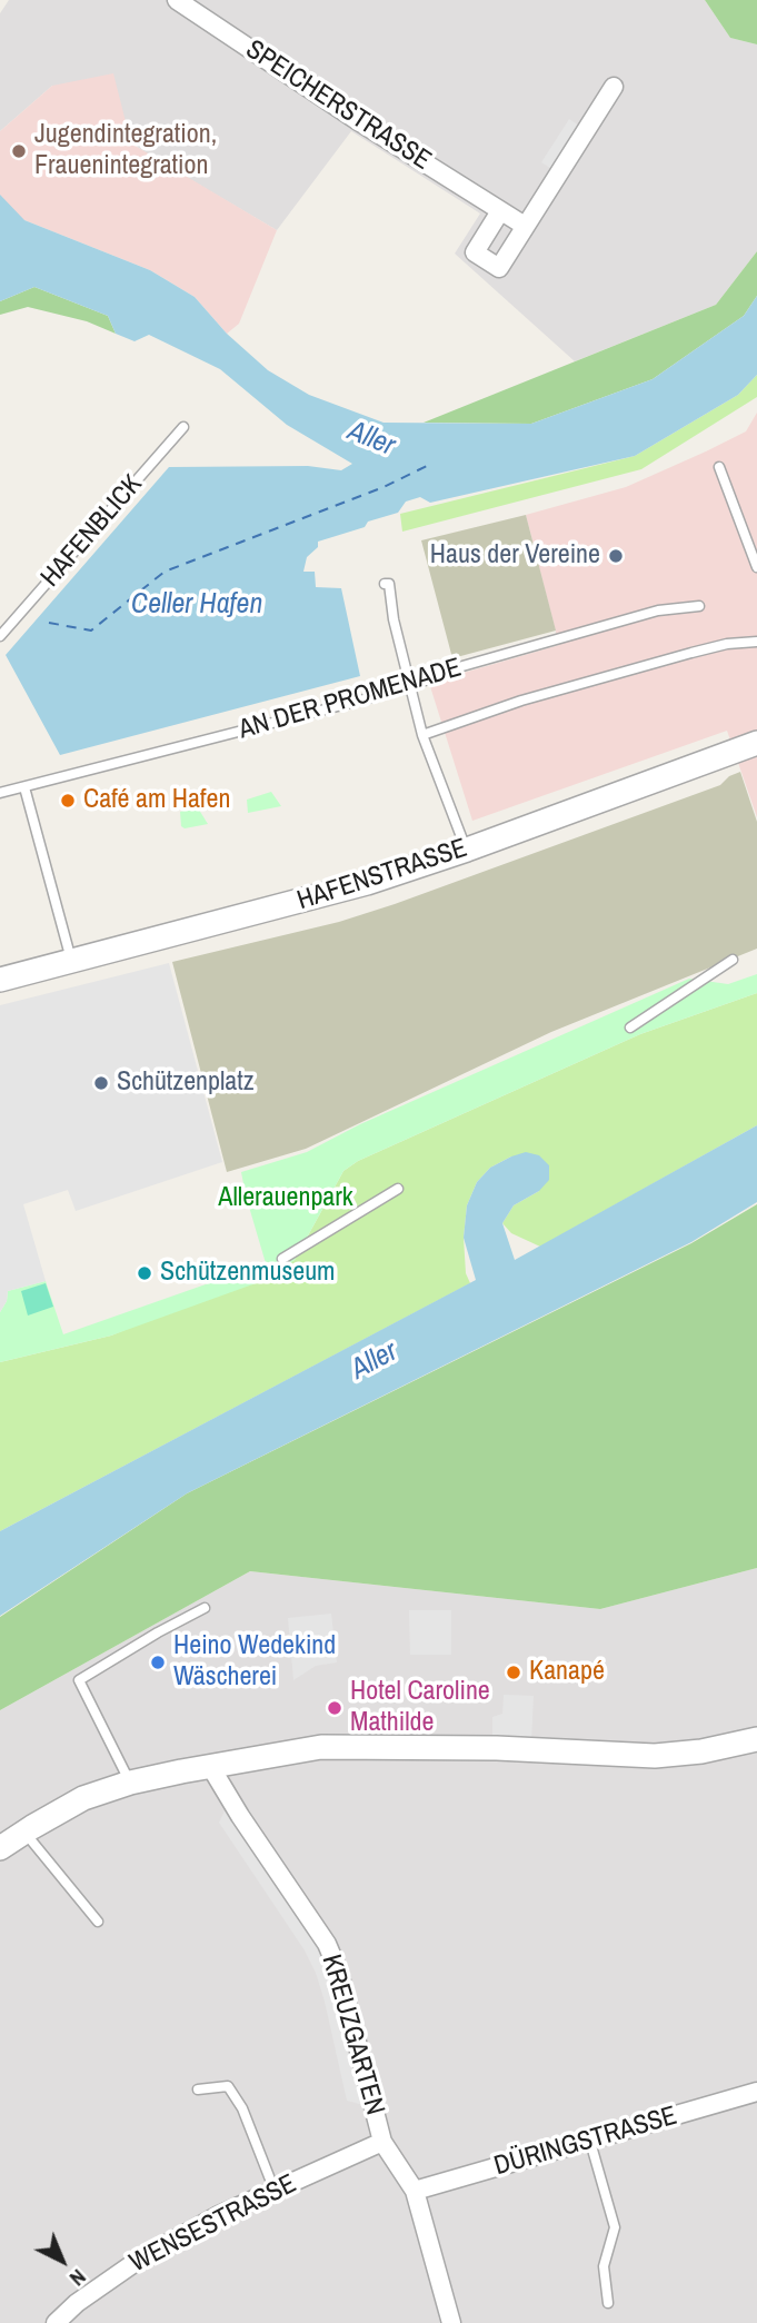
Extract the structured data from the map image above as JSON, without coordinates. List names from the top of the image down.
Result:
{
  "streets": {
    "street": [
      "SPEICHERSTRASSE",
      "HAFENSTRASSE",
      "KREUZGARTEN",
      "DÜRINGSTRASSE",
      "WENSESTRASSE"
    ],
    "lane": ["HAFENBLICK", "AN DER PROMENADE"]
  },
  "crossings": [
    ["KREUZGARTEN", "DÜRINGSTRASSE"],
    ["KREUZGARTEN", "WENSESTRASSE"]
  ],
  "water": ["Aller", "Celler Hafen"],
  "parks": ["Allerauenpark"],
  "places": [
    "Jugendintegration, Frauenintegration",
    "Haus der Vereine",
    "Café am Hafen",
    "Schützenplatz",
    "Schützenmuseum",
    "Heino Wedekind Wäscherei",
    "Kanapé",
    "Hotel Caroline Mathilde"
  ],
  "north": "bottom right"
}
